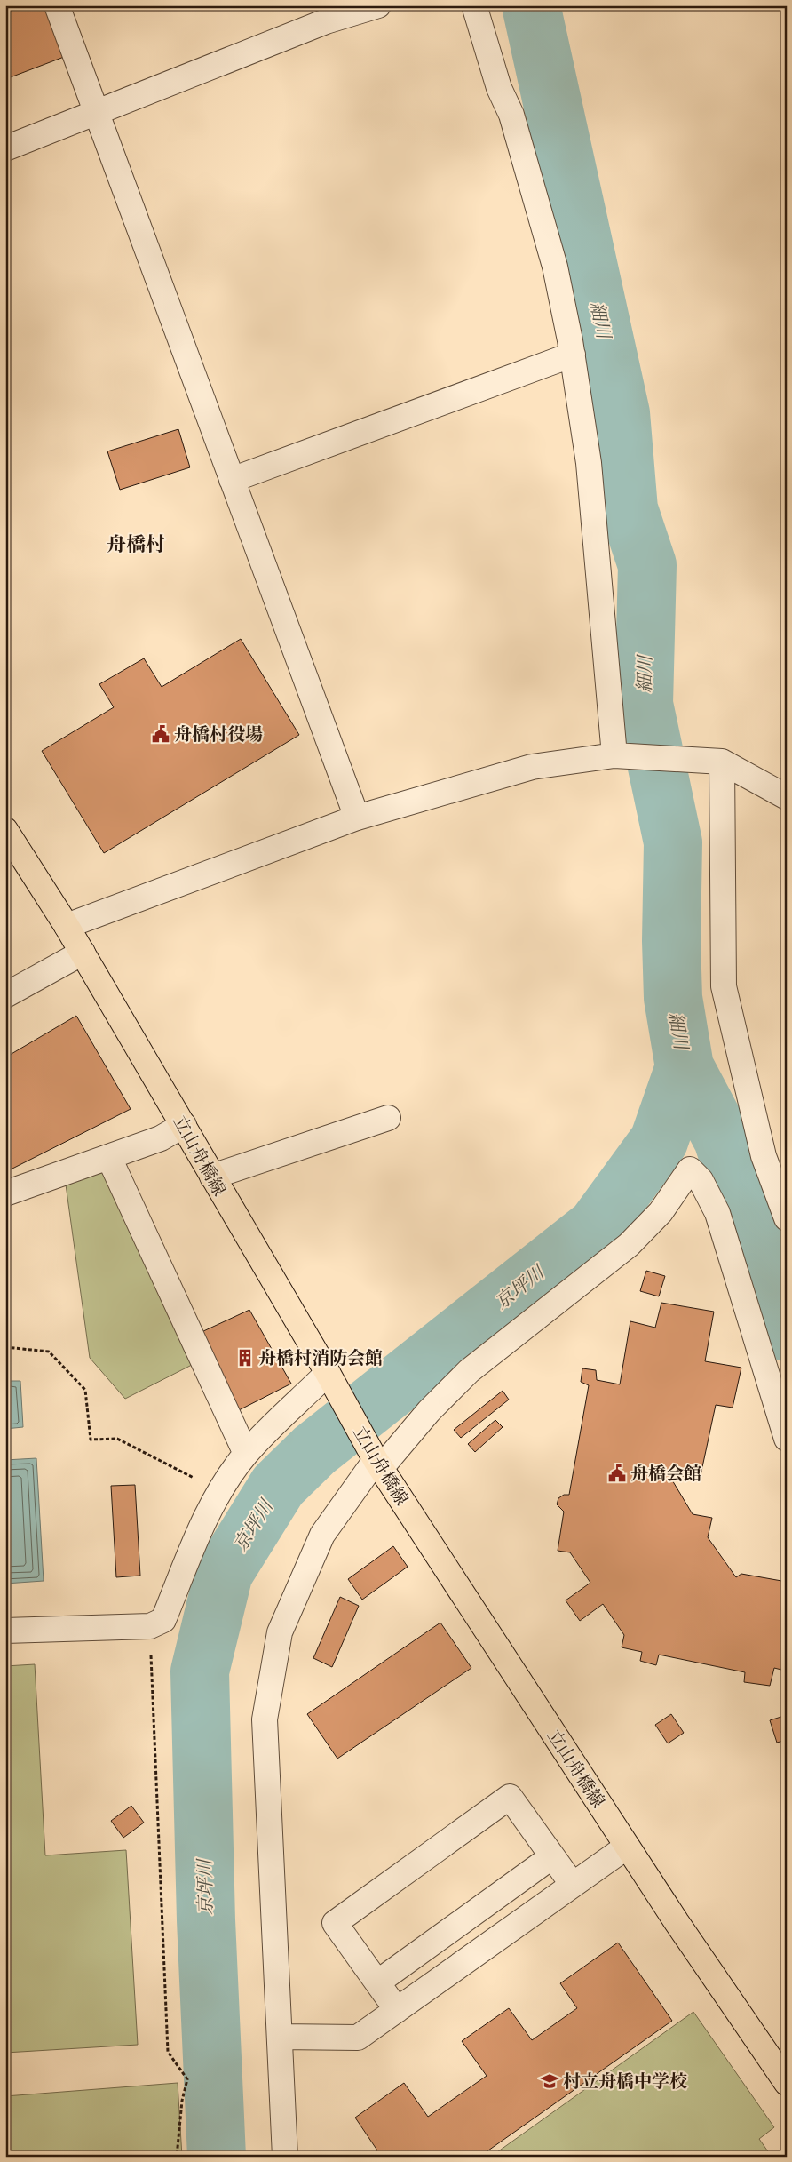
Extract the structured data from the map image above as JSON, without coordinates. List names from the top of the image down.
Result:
{
  "streets": {
    "main road": ["立山舟橋線"]
  },
  "districts": ["舟橋村"],
  "water": ["細川", "京坪川"],
  "places": {
    "public building": ["舟橋村役場", "舟橋会館"],
    "building": ["舟橋村消防会館"],
    "school or university": ["村立舟橋中学校"]
  }
}
